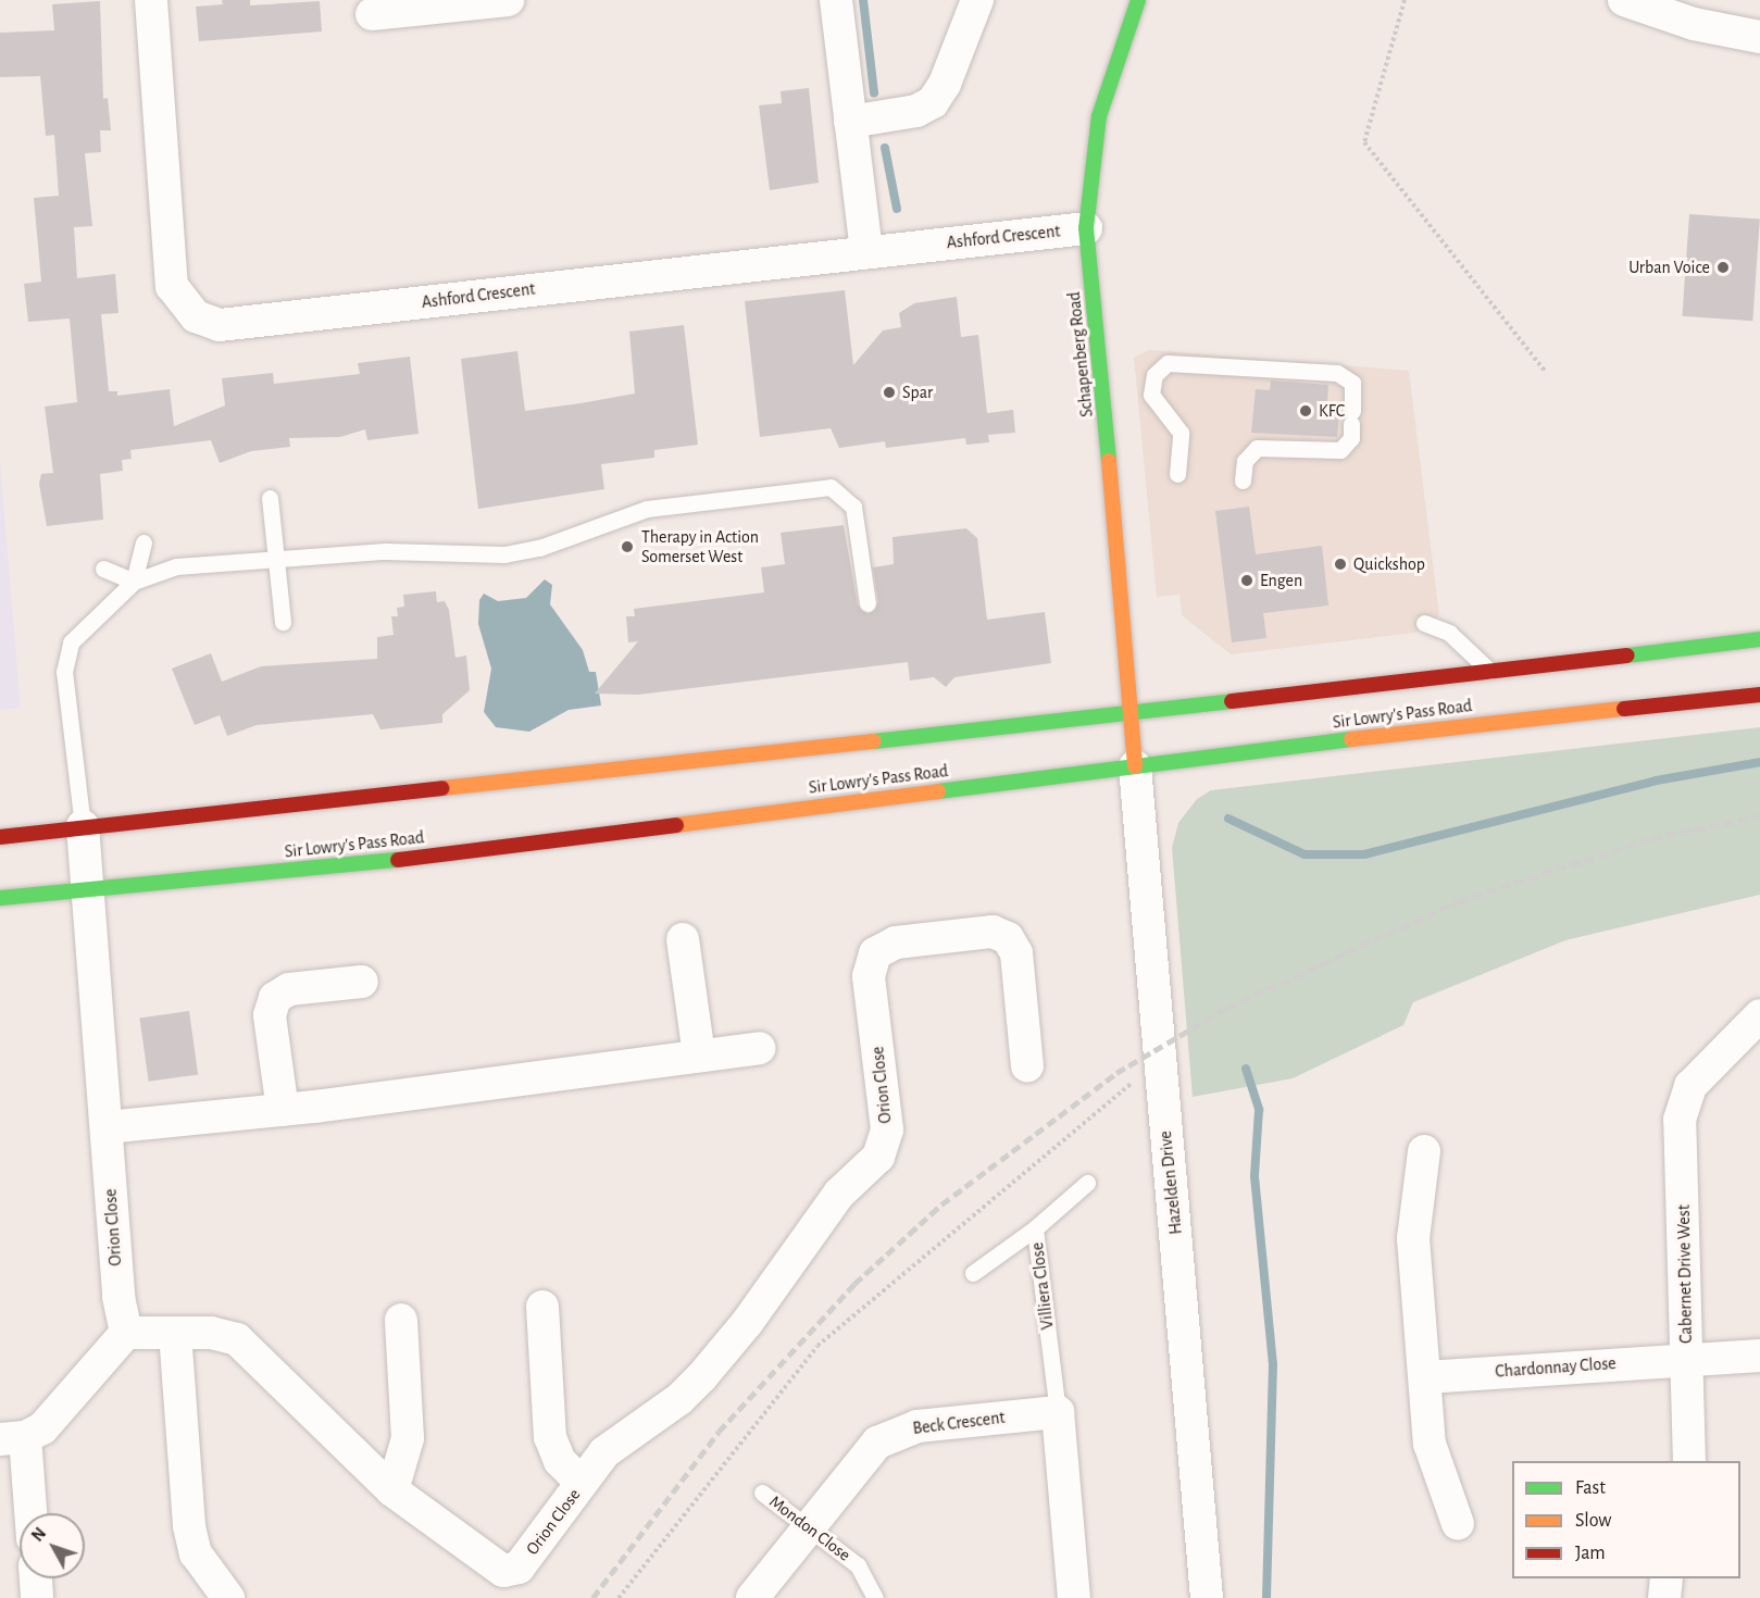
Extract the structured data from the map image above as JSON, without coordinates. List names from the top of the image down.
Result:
{
  "streets": {
    "main road": ["Schapenberg Road", "Sir Lowry's Pass Road"],
    "street": [
      "Ashford Crescent",
      "Orion Close",
      "Hazelden Drive",
      "Cabernet Drive West",
      "Chardonnay Close",
      "Beck Crescent"
    ],
    "lane": ["Villiera Close", "Mondon Close"]
  },
  "crossings": [
    ["Ashford Crescent", "Schapenberg Road"],
    ["Schapenberg Road", "Sir Lowry's Pass Road"],
    ["Schapenberg Road", "Hazelden Drive"],
    ["Sir Lowry's Pass Road", "Orion Close"],
    ["Sir Lowry's Pass Road", "Hazelden Drive"],
    ["Cabernet Drive West", "Chardonnay Close"],
    ["Villiera Close", "Beck Crescent"],
    ["Beck Crescent", "Mondon Close"]
  ],
  "places": [
    "Urban Voice",
    "Spar",
    "KFC",
    "Therapy in Action Somerset West",
    "Quickshop",
    "Engen"
  ],
  "legend": ["Fast", "Slow", "Jam"],
  "north": "top left"
}
